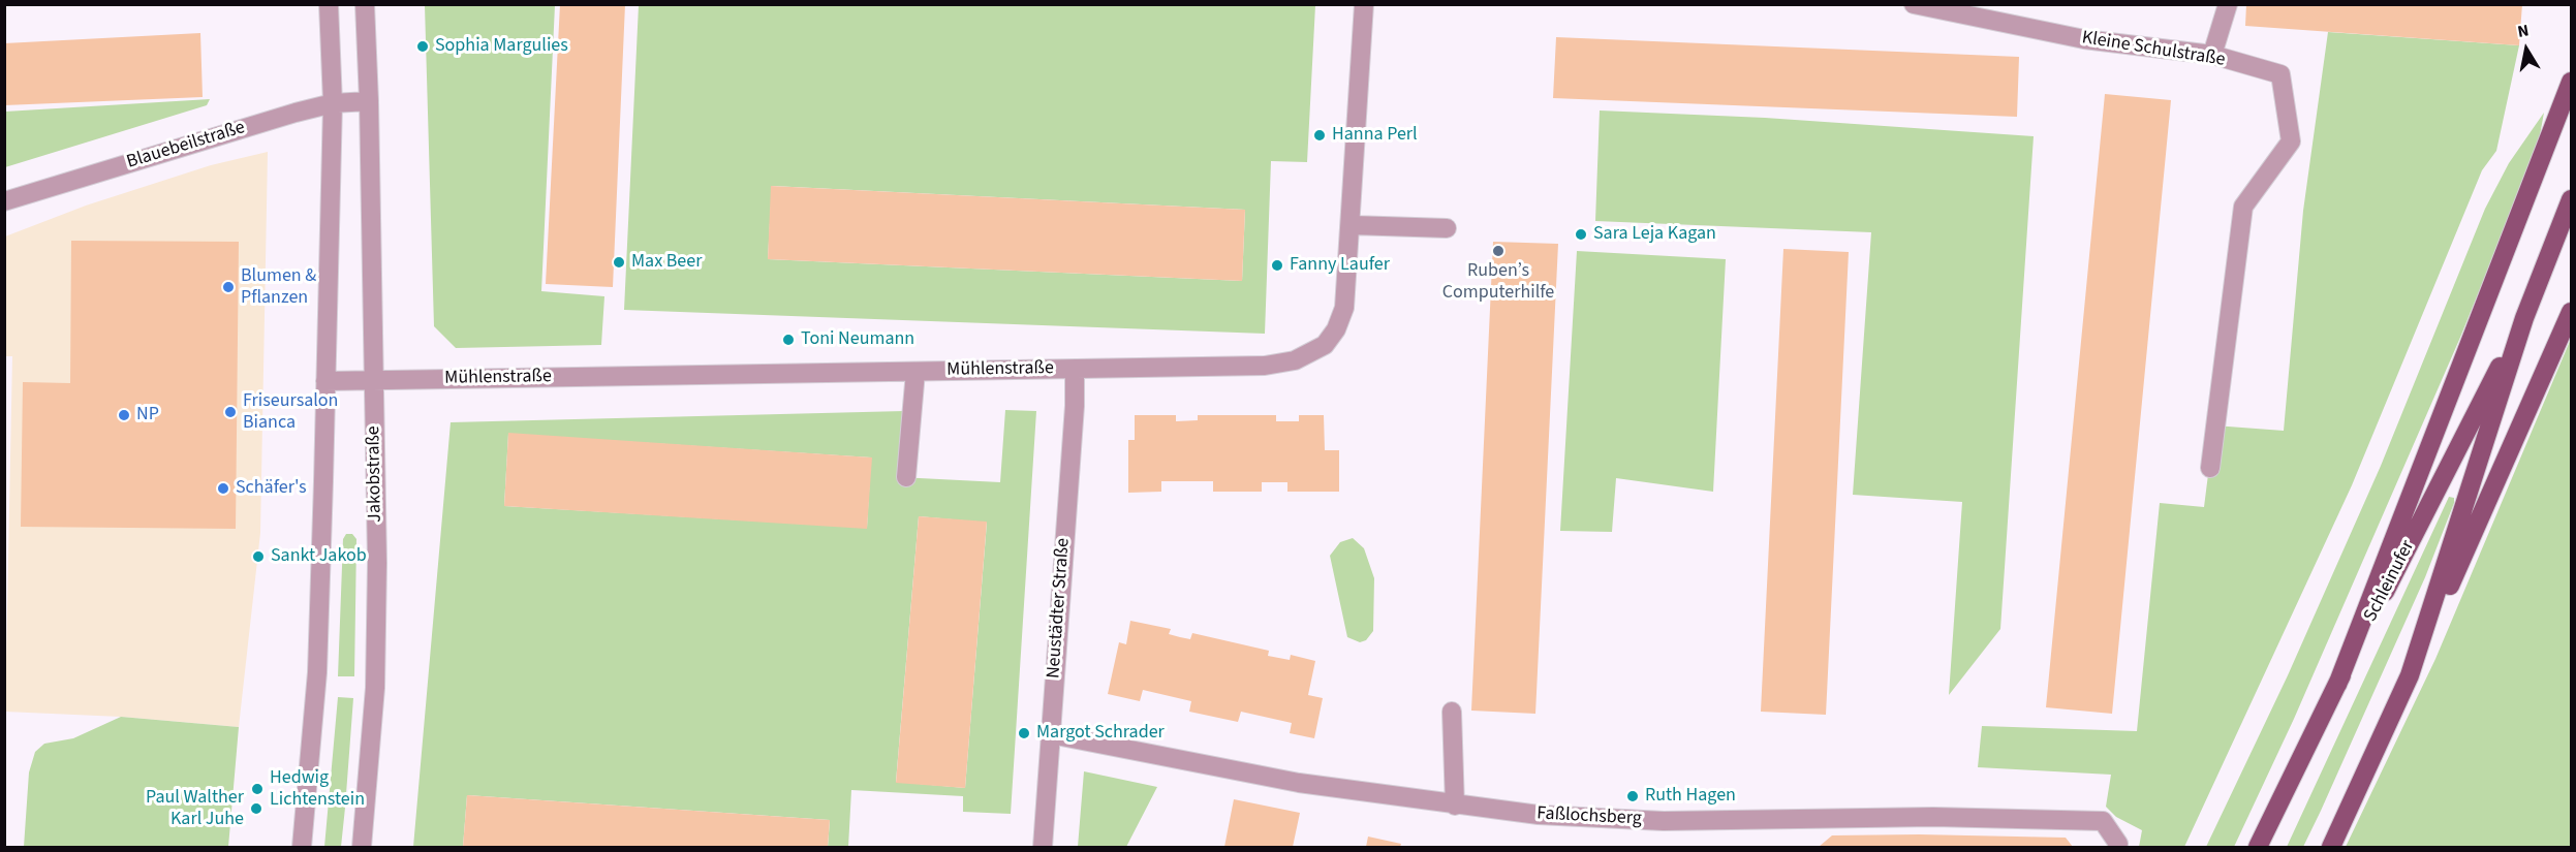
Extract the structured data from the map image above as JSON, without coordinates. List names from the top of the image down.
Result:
{
  "streets": {
    "main road": ["Schleinufer"],
    "street": [
      "Kleine Schulstraße",
      "Blauebeilstraße",
      "Mühlenstraße",
      "Jakobstraße",
      "Neustädter Straße",
      "Faßlochsberg"
    ]
  },
  "crossings": [
    ["Blauebeilstraße", "Jakobstraße"],
    ["Mühlenstraße", "Jakobstraße"],
    ["Mühlenstraße", "Neustädter Straße"],
    ["Neustädter Straße", "Faßlochsberg"]
  ],
  "places": [
    "Sophia Margulies",
    "Hanna Perl",
    "Sara Leja Kagan",
    "Ruben’s Computerhilfe",
    "Max Beer",
    "Fanny Laufer",
    "Blumen & Pflanzen",
    "Toni Neumann",
    "Friseursalon Bianca",
    "NP",
    "Schäfer's",
    "Sankt Jakob",
    "Margot Schrader",
    "Hedwig Lichtenstein",
    "Ruth Hagen",
    "Paul Walther Karl Juhe"
  ],
  "north": "top"
}
